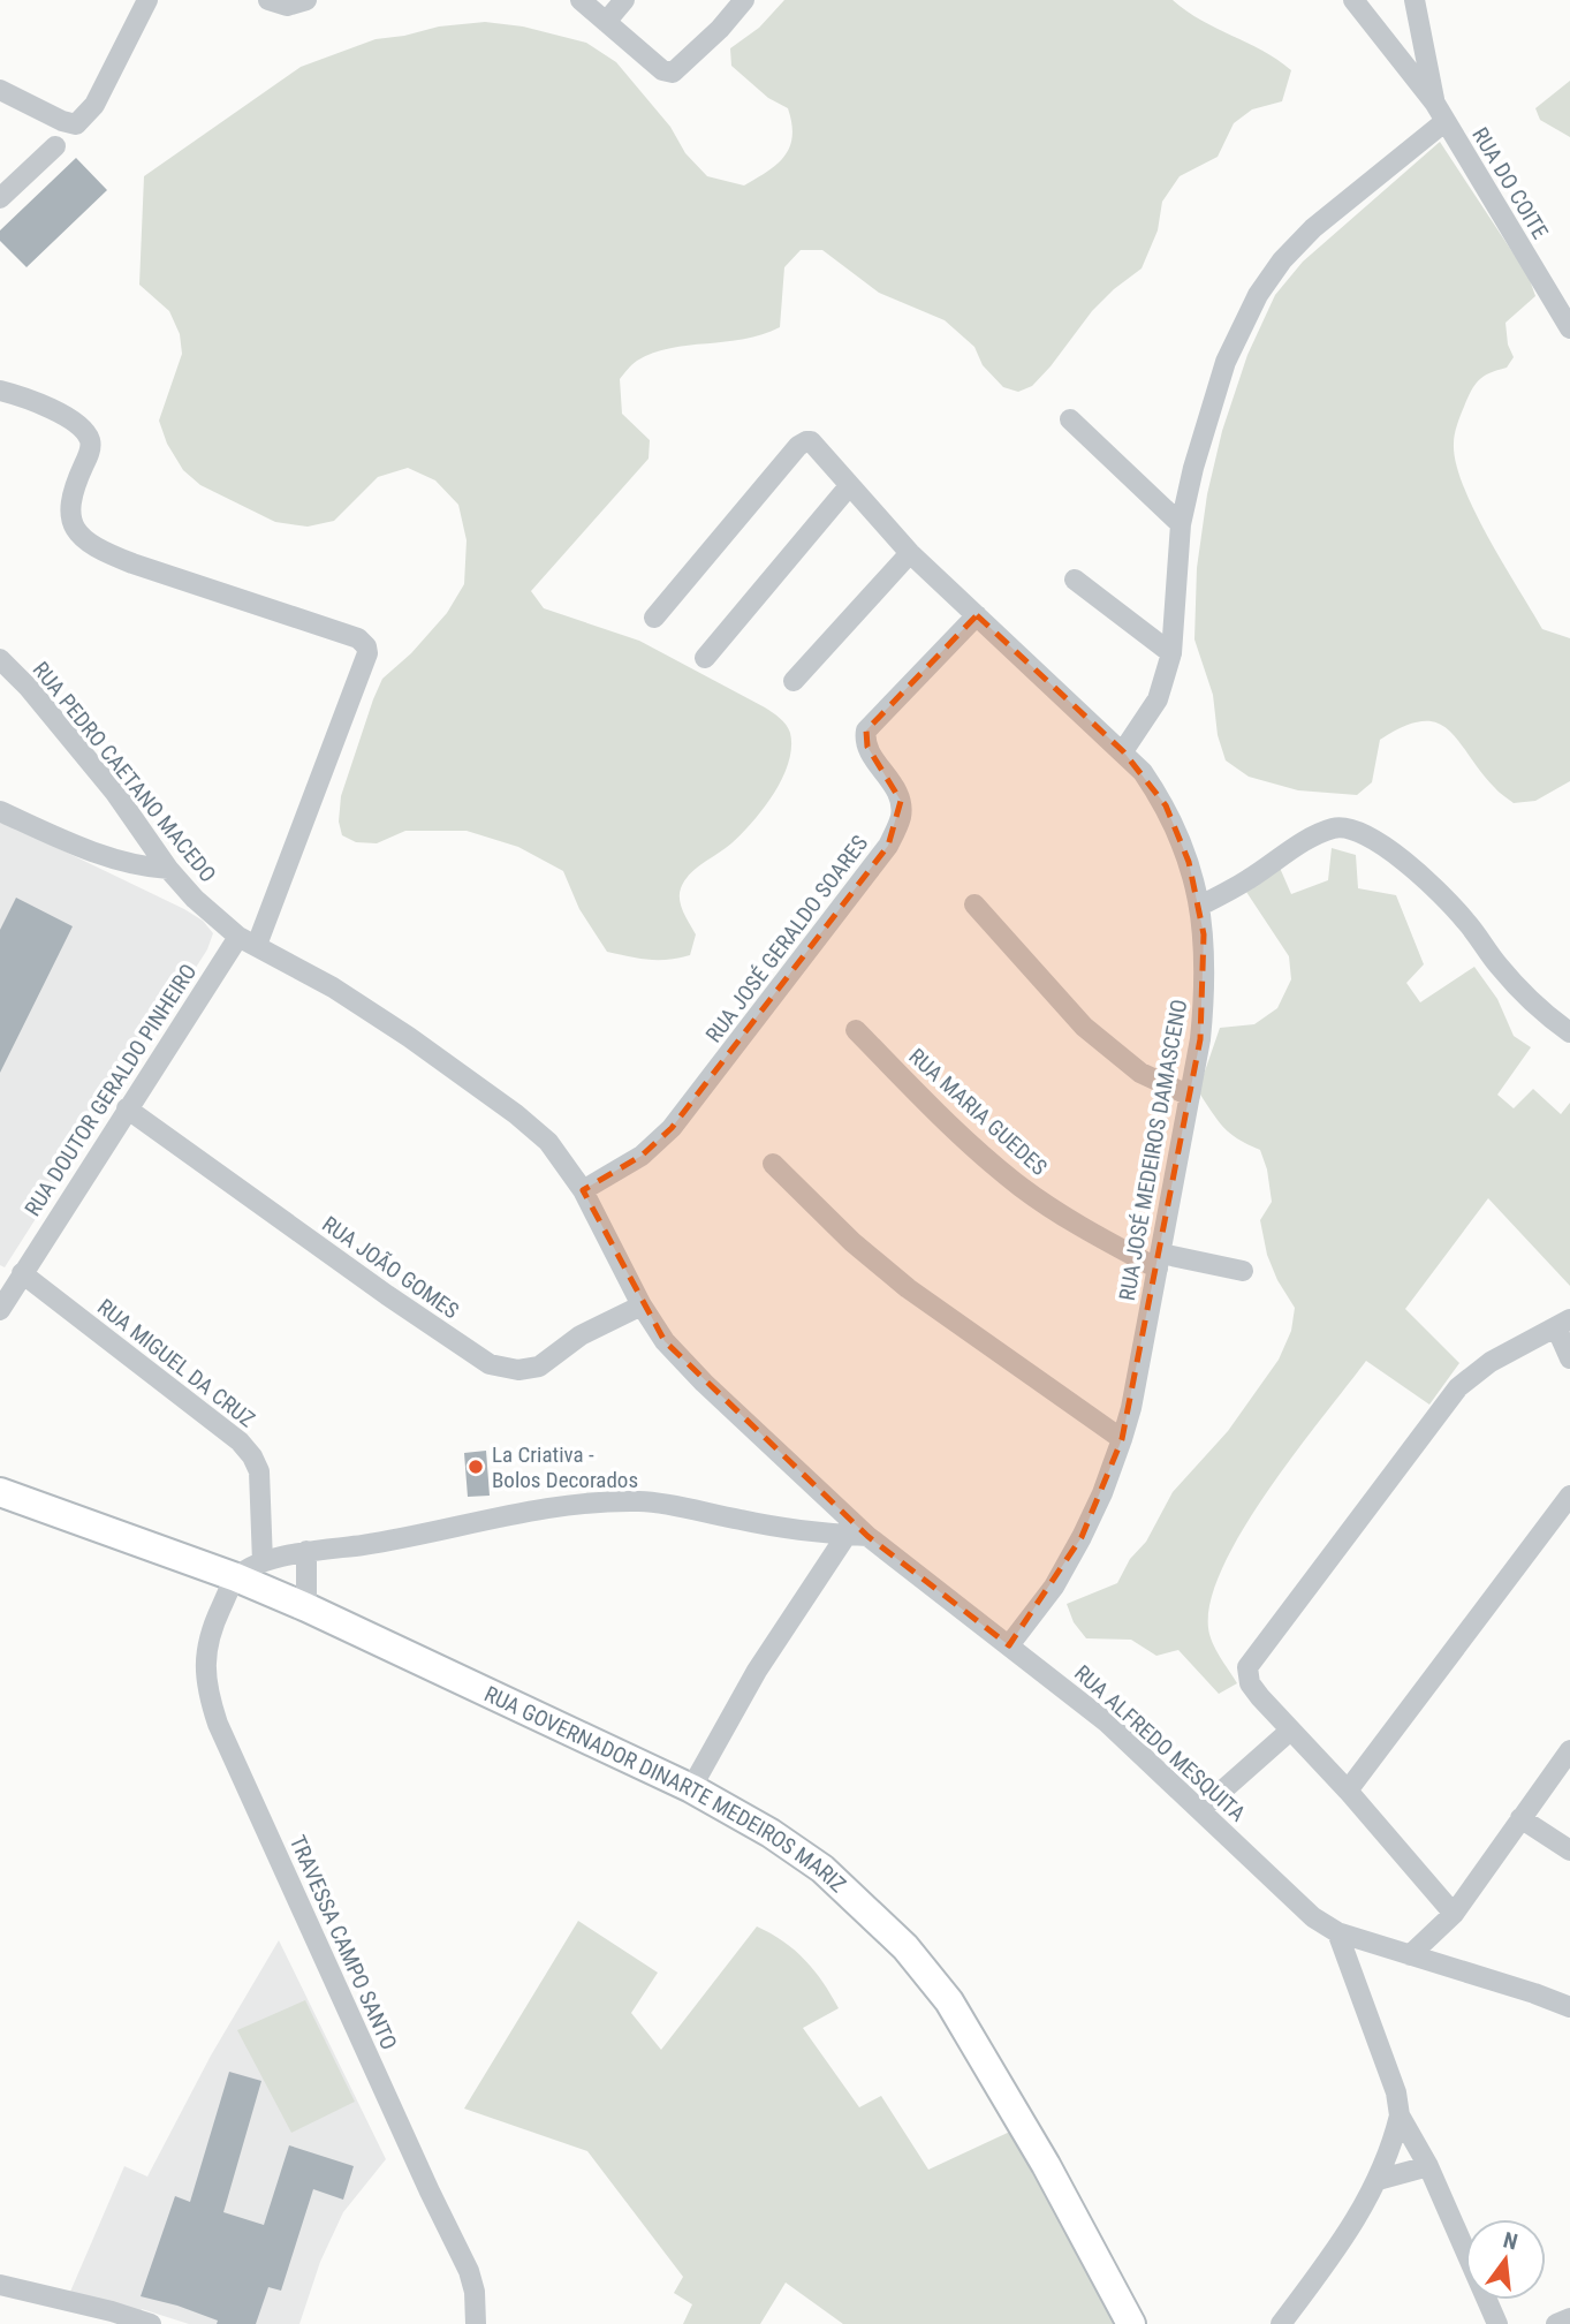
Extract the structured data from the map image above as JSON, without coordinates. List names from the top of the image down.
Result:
{
  "streets": {
    "main road": ["RUA GOVERNADOR DINARTE MEDEIROS MARIZ"],
    "street": [
      "RUA DO COITE",
      "RUA PEDRO CAETANO MACEDO",
      "RUA JOSÉ GERALDO SOARES",
      "RUA DOUTOR GERALDO PINHEIRO",
      "RUA MARIA GUEDES",
      "RUA JOSÉ MEDEIROS DAMASCENO",
      "RUA JOÃO GOMES",
      "RUA MIGUEL DA CRUZ",
      "RUA ALFREDO MESQUITA",
      "TRAVESSA CAMPO SANTO"
    ]
  },
  "crossings": [
    ["RUA PEDRO CAETANO MACEDO", "RUA JOSÉ GERALDO SOARES"],
    ["RUA PEDRO CAETANO MACEDO", "RUA DOUTOR GERALDO PINHEIRO"],
    ["RUA PEDRO CAETANO MACEDO", "RUA JOÃO GOMES"],
    ["RUA PEDRO CAETANO MACEDO", "RUA ALFREDO MESQUITA"],
    ["RUA JOSÉ GERALDO SOARES", "RUA JOSÉ MEDEIROS DAMASCENO"],
    ["RUA DOUTOR GERALDO PINHEIRO", "RUA JOÃO GOMES"],
    ["RUA DOUTOR GERALDO PINHEIRO", "RUA MIGUEL DA CRUZ"],
    ["RUA MARIA GUEDES", "RUA JOSÉ MEDEIROS DAMASCENO"],
    ["RUA JOSÉ MEDEIROS DAMASCENO", "RUA ALFREDO MESQUITA"],
    ["RUA GOVERNADOR DINARTE MEDEIROS MARIZ", "TRAVESSA CAMPO SANTO"]
  ],
  "places": ["La Criativa - Bolos Decorados"],
  "north": "top"
}
